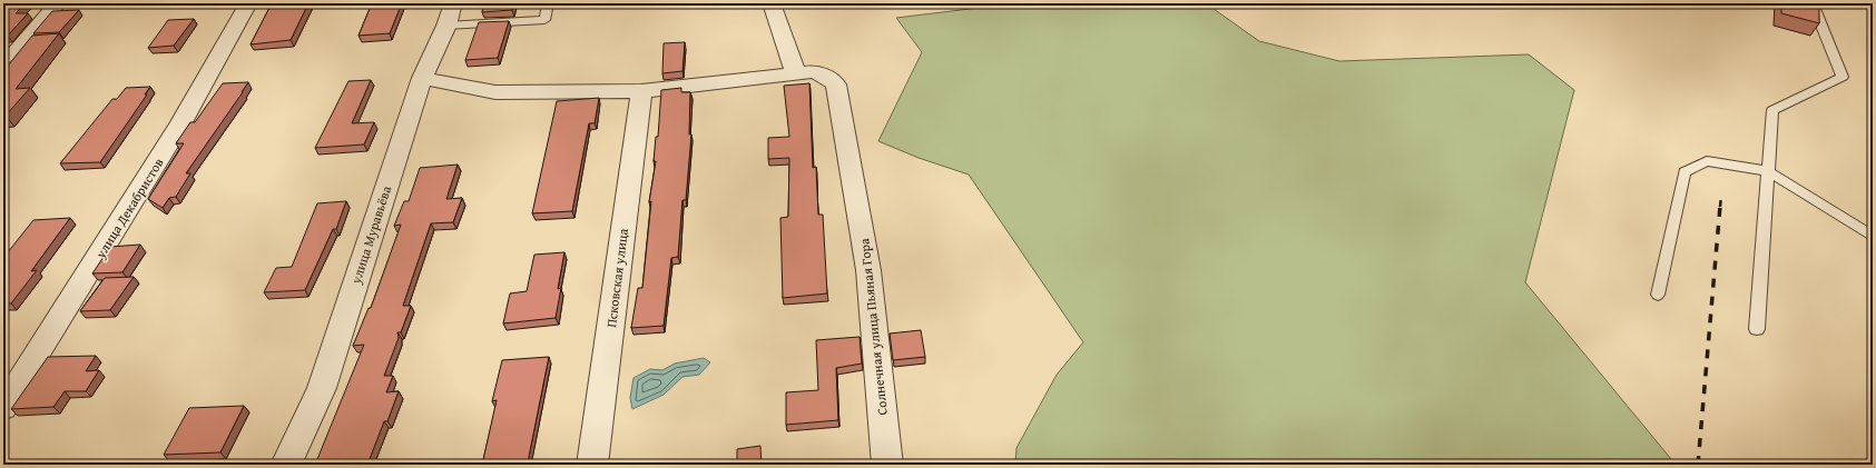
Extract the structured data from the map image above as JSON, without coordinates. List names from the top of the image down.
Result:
{
  "streets": {
    "street": [
      "улица Декабристов",
      "улица Муравьёва",
      "Псковская улица",
      "Солнечная улица Пьяная Гора"
    ]
  }
}
